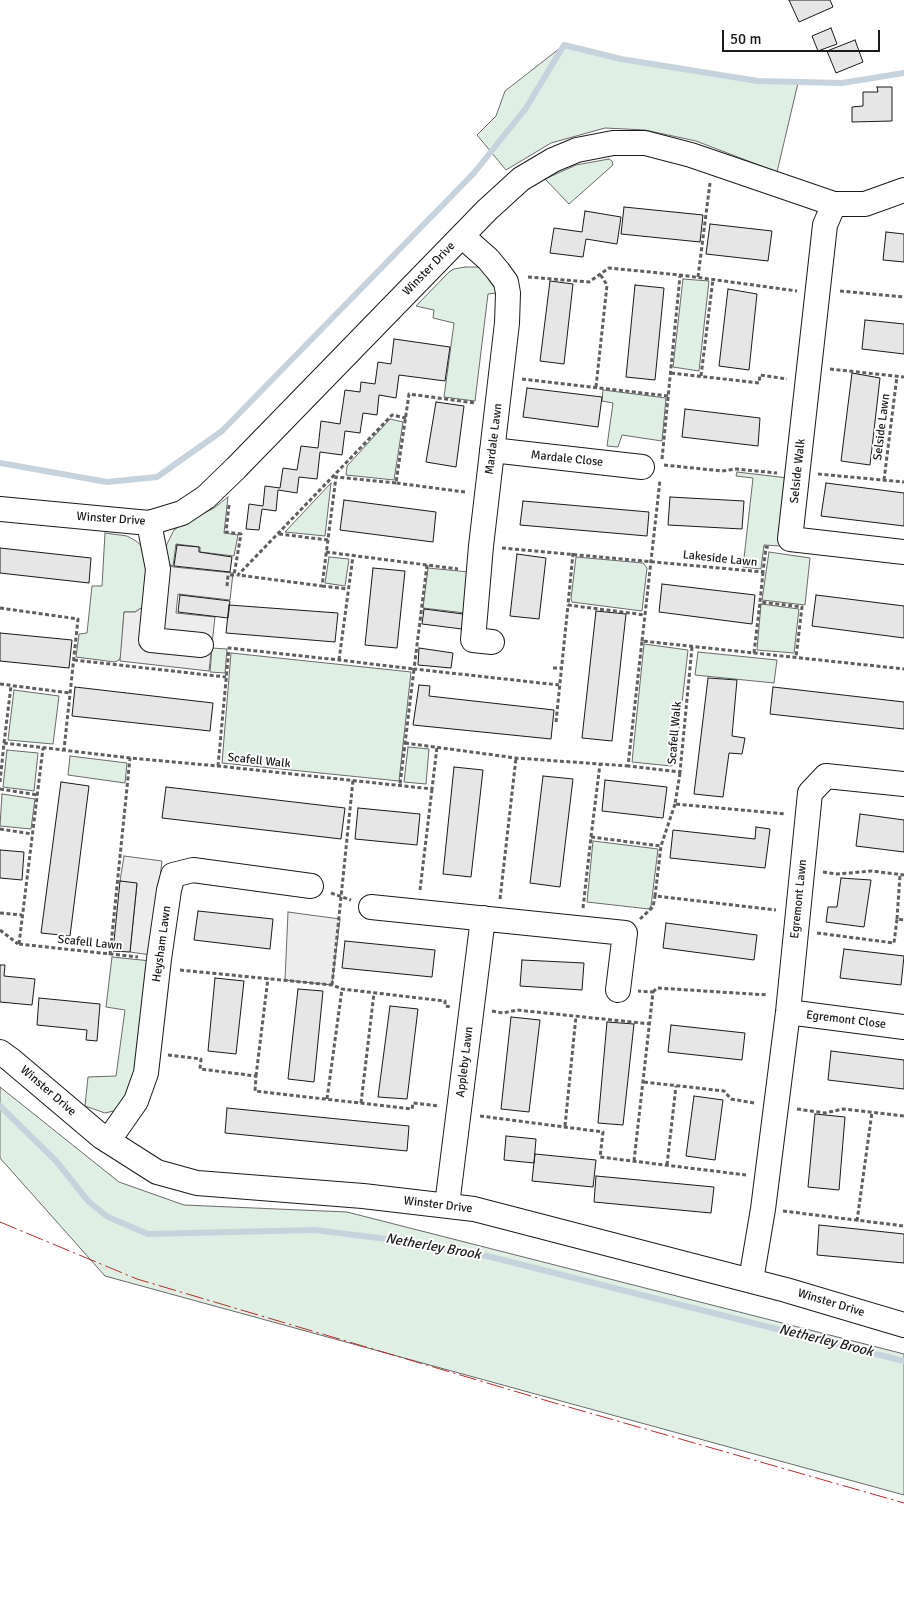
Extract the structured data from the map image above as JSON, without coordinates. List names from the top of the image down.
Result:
{
  "streets": {
    "street": [
      "Winster Drive",
      "Mardale Lawn",
      "Mardale Close",
      "Selside Walk",
      "Egremont Lawn",
      "Heysham Lawn",
      "Egremont Close",
      "Appleby Lawn"
    ],
    "path": [
      "Selside Lawn",
      "Lakeside Lawn",
      "Scafell Walk",
      "Scafell Lawn"
    ]
  },
  "crossings": [
    ["Winster Drive", "Selside Walk"],
    ["Winster Drive", "Egremont Lawn"],
    ["Winster Drive", "Heysham Lawn"],
    ["Winster Drive", "Appleby Lawn"],
    ["Selside Lawn", "Selside Walk"],
    ["Mardale Lawn", "Mardale Close"],
    ["Mardale Lawn", "Lakeside Lawn"],
    ["Selside Walk", "Lakeside Lawn"],
    ["Egremont Lawn", "Egremont Close"],
    ["Scafell Lawn", "Heysham Lawn"],
    ["Scafell Lawn", "Appleby Lawn"]
  ],
  "water": ["Netherley Brook"],
  "scale_bar": "50 m"
}
